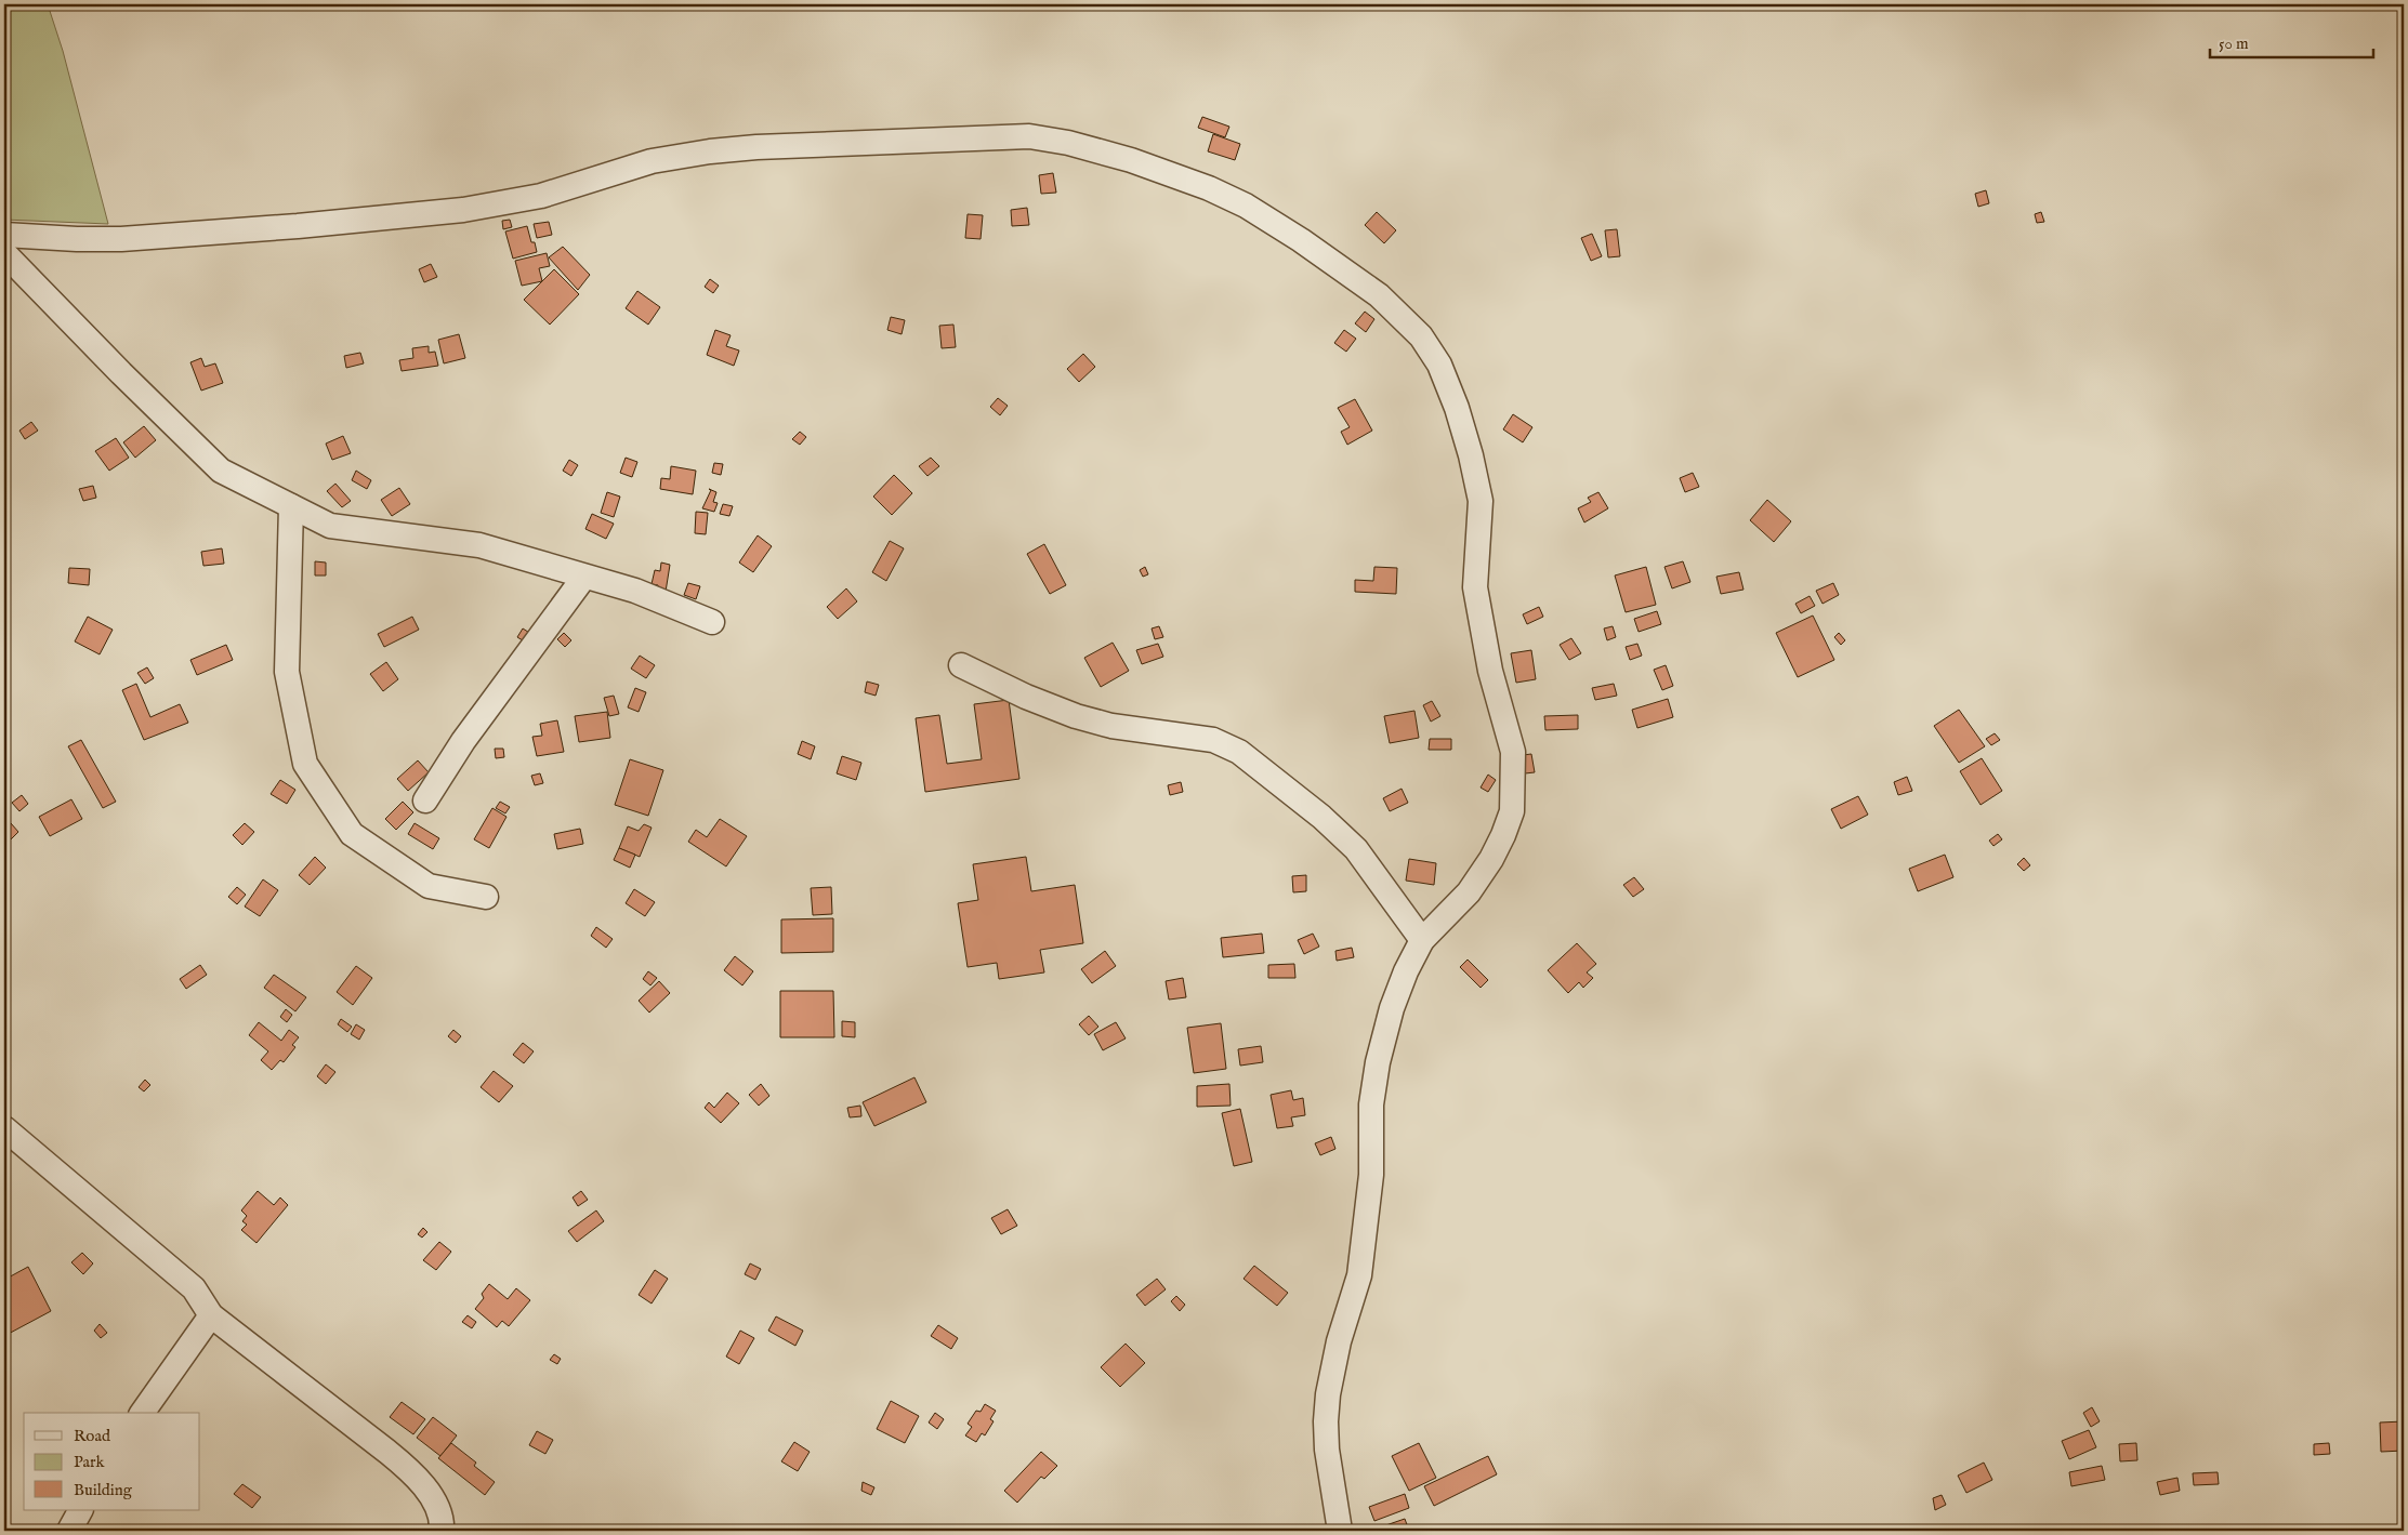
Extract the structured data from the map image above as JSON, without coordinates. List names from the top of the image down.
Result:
{
  "legend": ["Road", "Park", "Building"],
  "scale_bar": "50 m"
}
